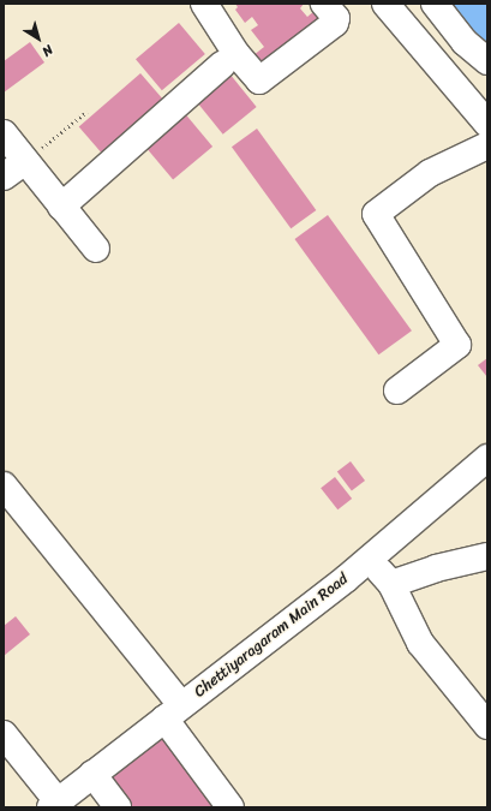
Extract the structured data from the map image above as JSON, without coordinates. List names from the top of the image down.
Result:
{
  "streets": {
    "street": ["Chettiyaragaram Main Road"]
  },
  "north": "bottom right"
}
